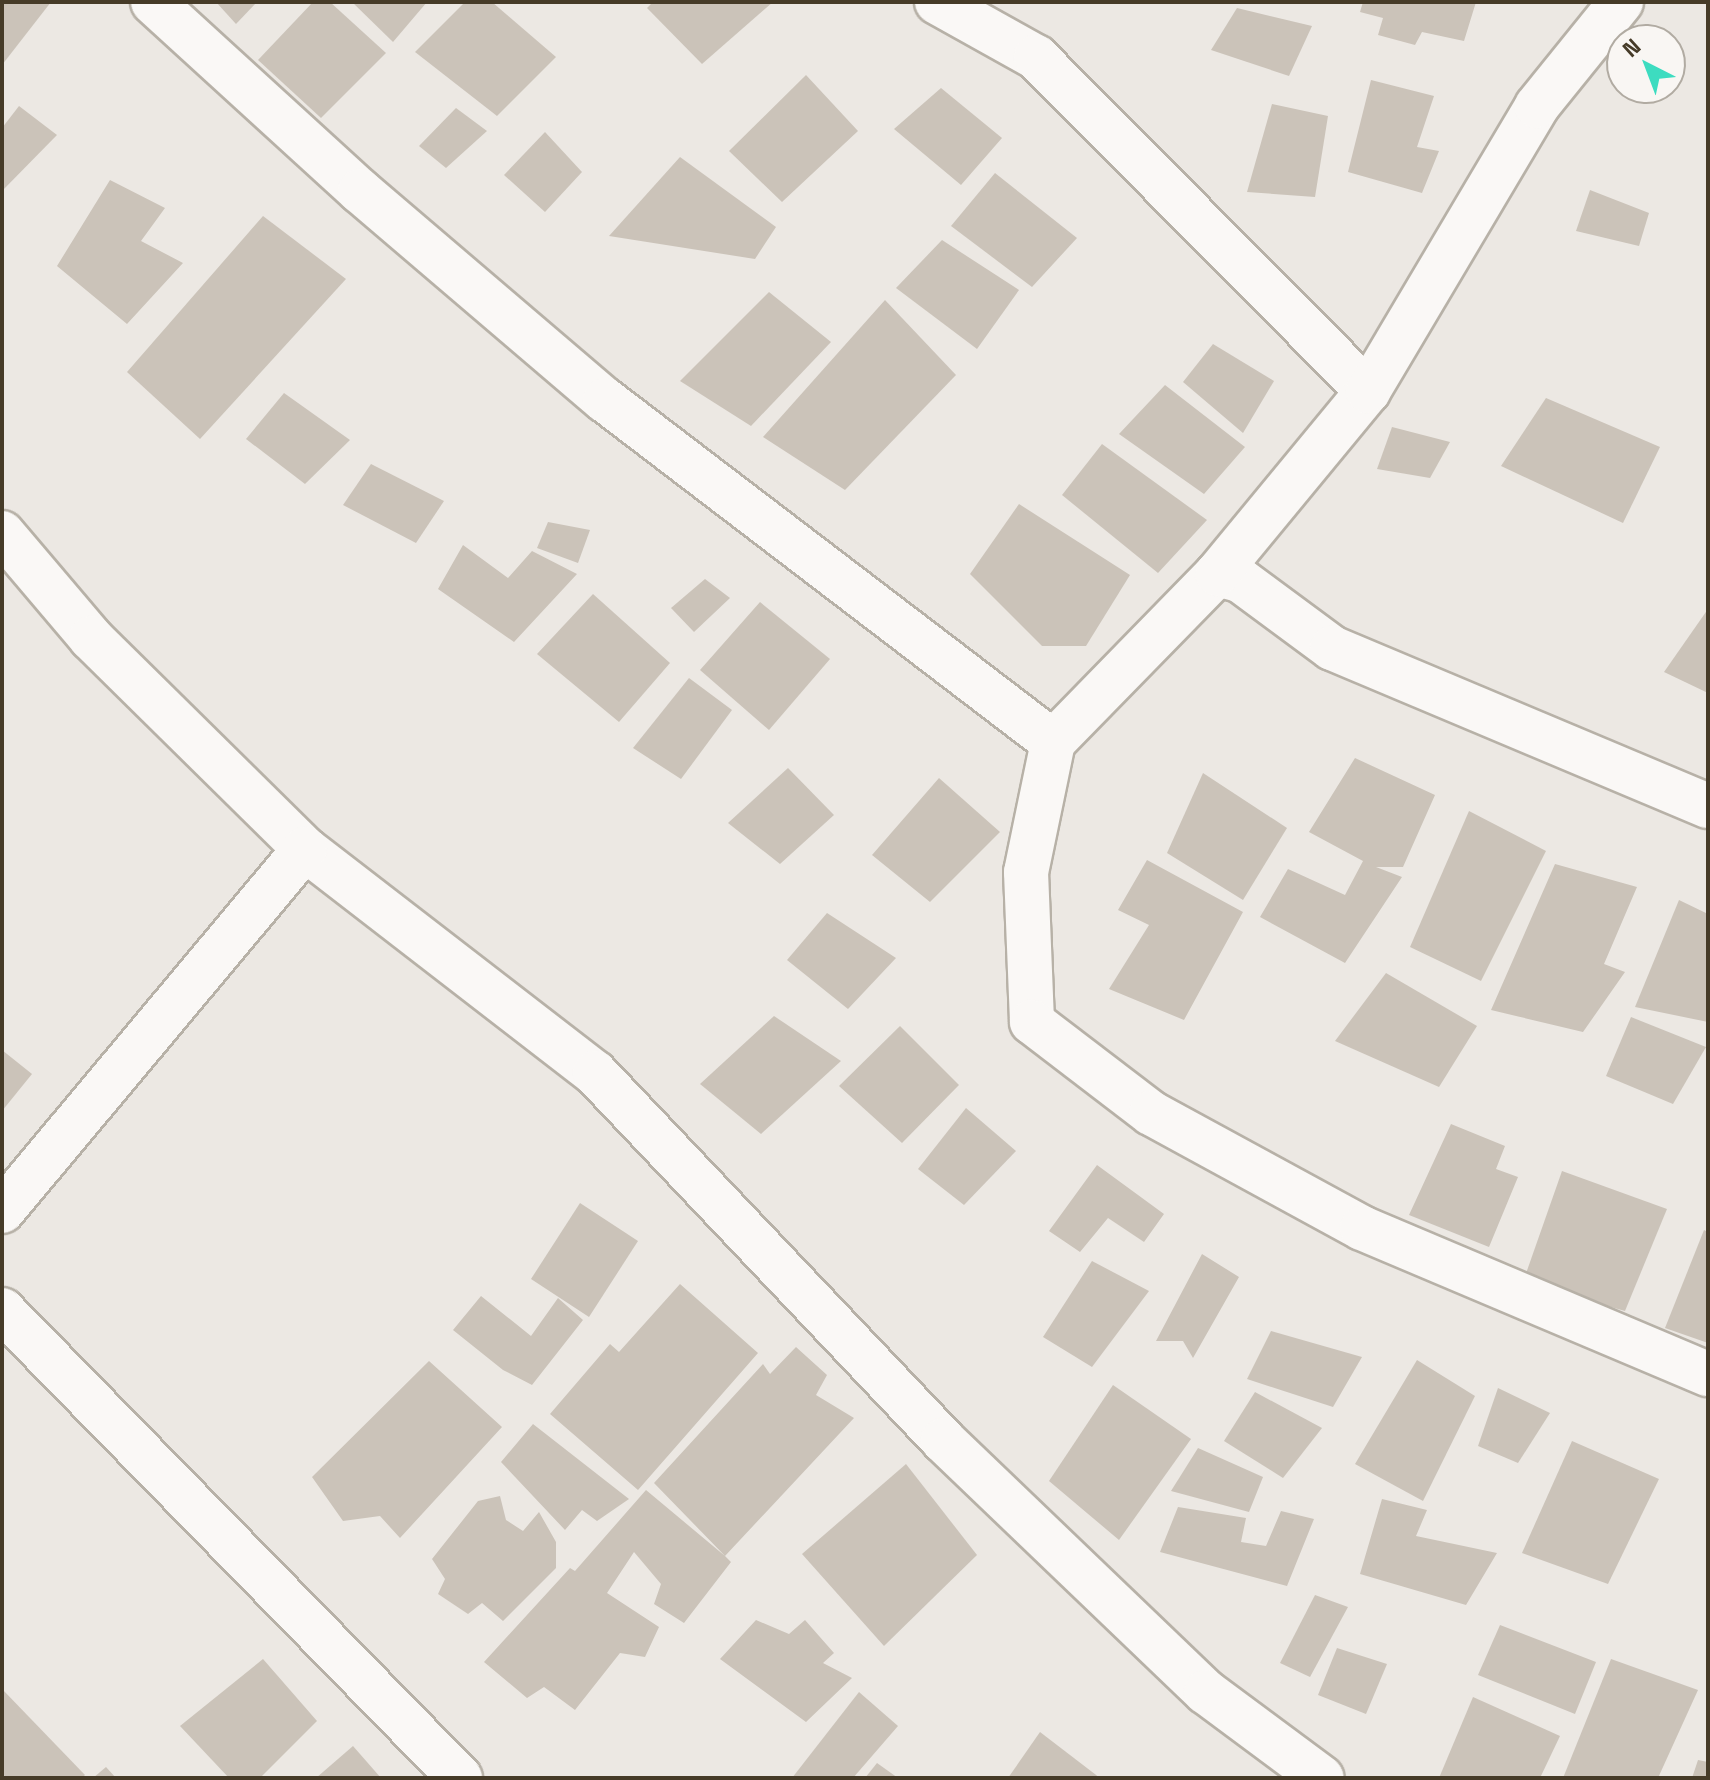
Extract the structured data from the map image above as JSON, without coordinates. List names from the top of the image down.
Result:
{
  "north": "top left"
}
